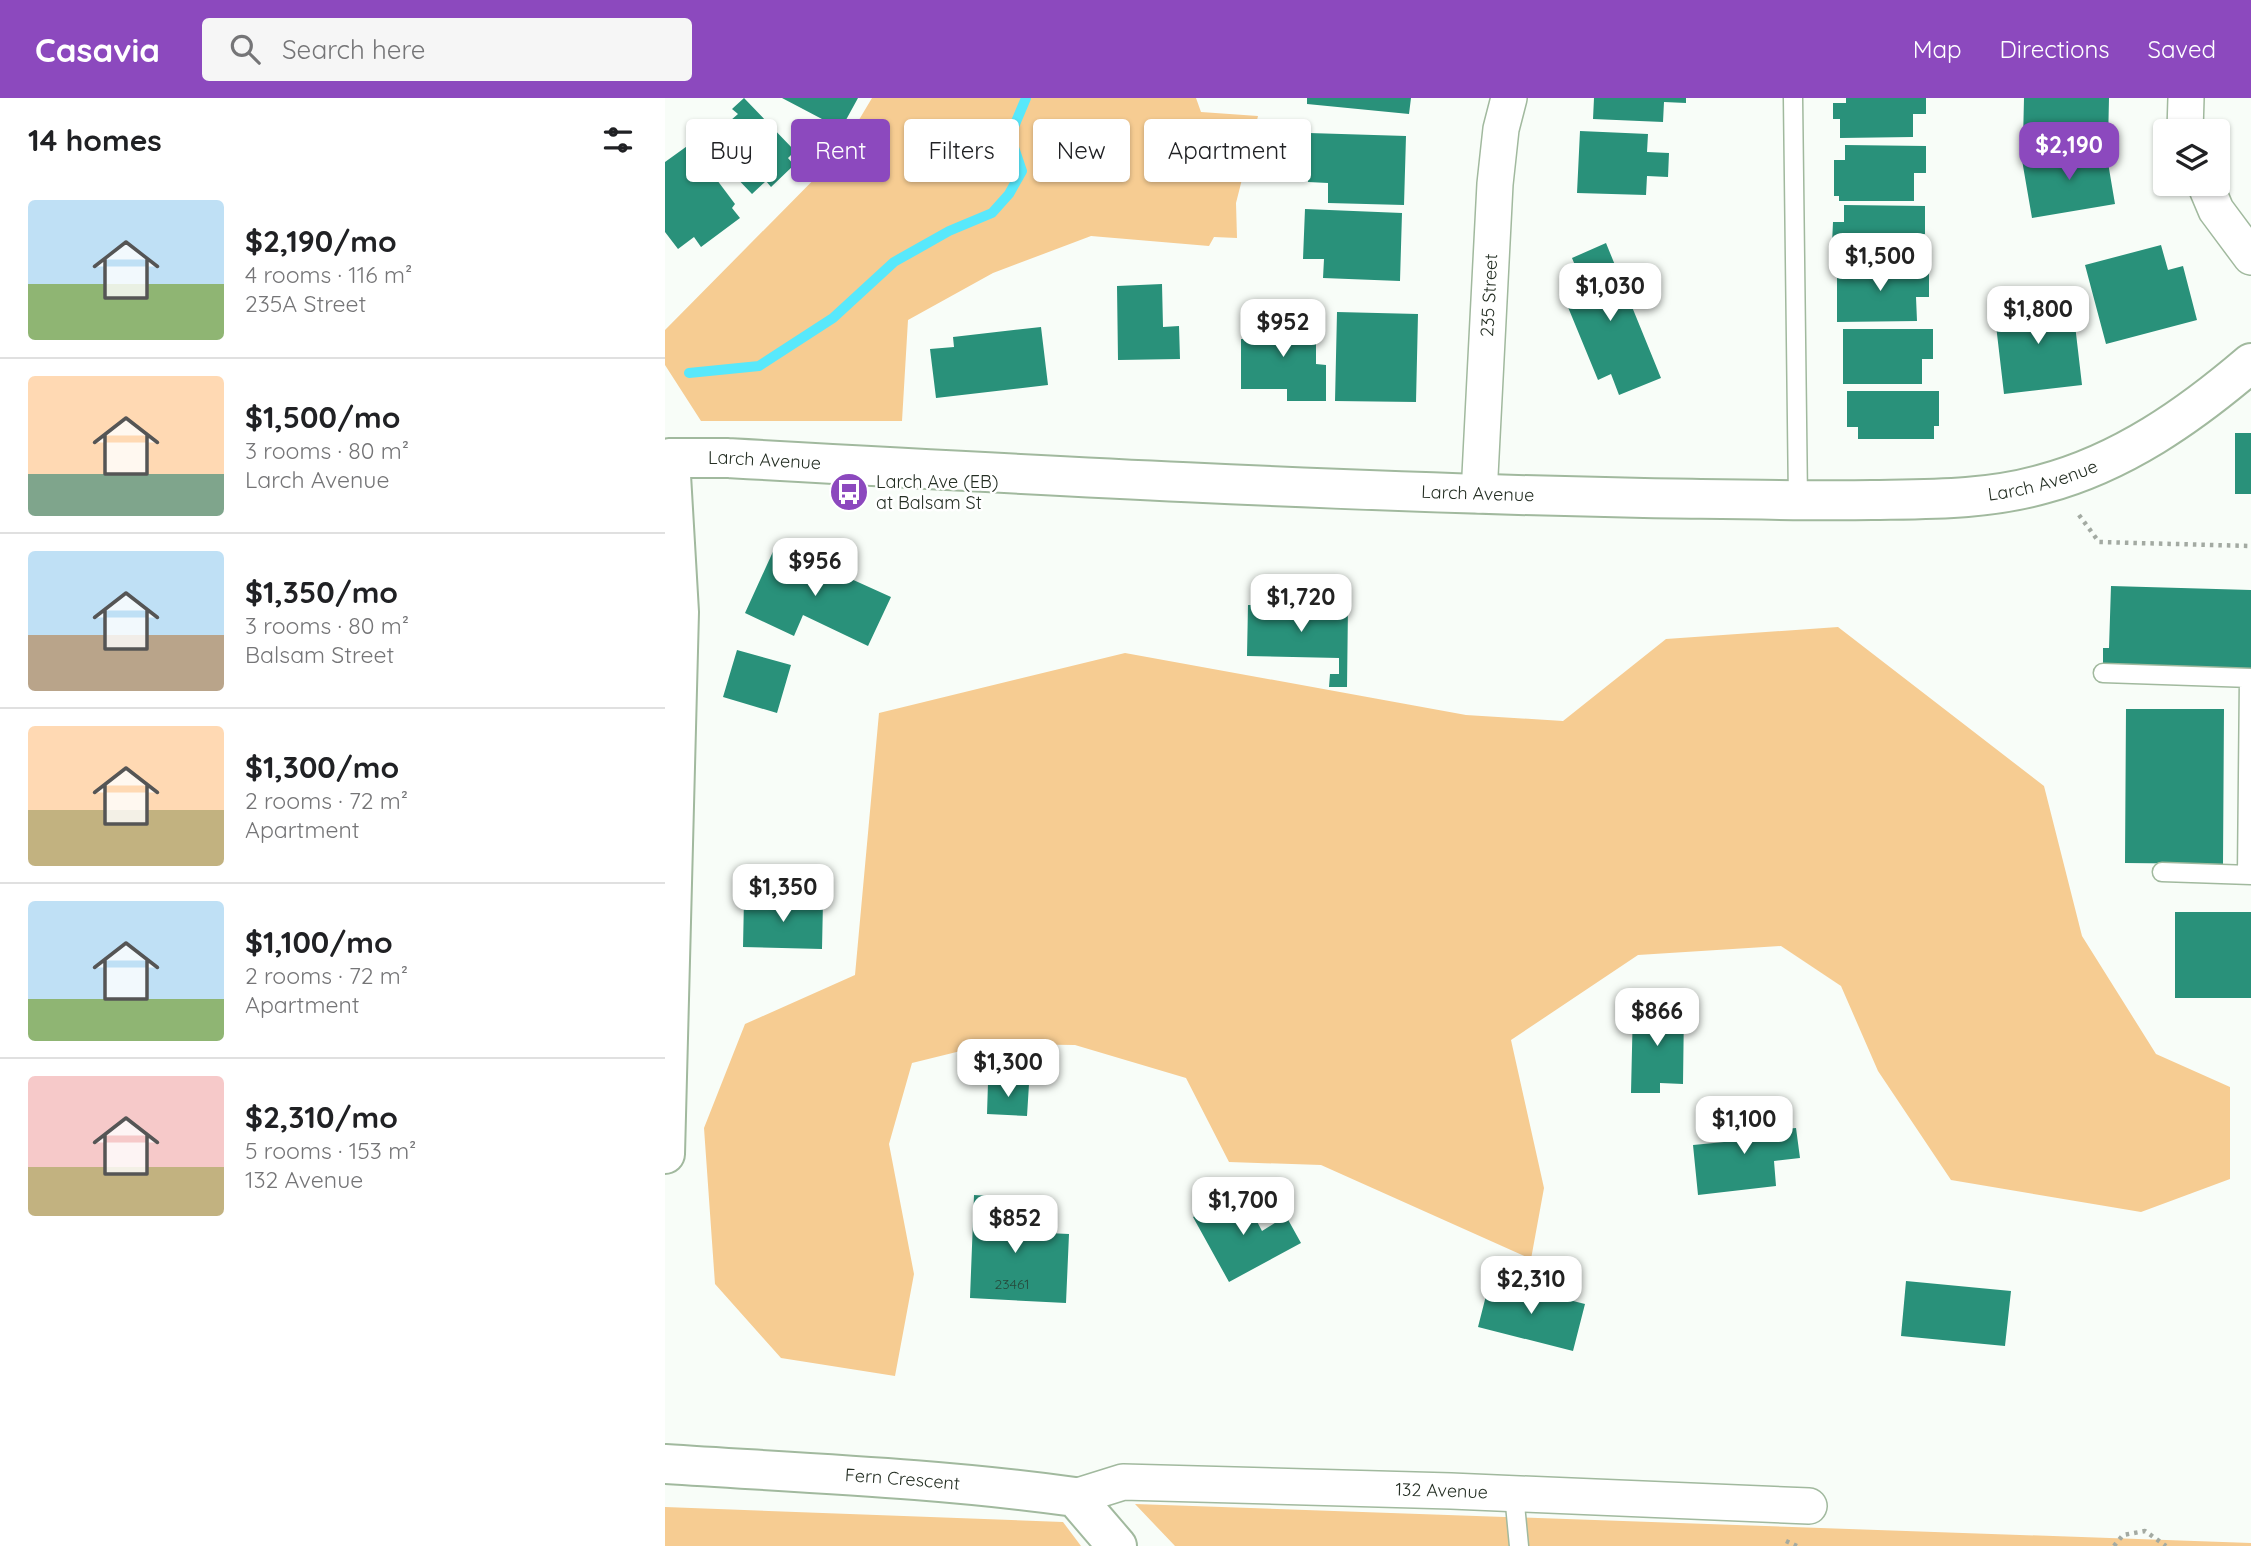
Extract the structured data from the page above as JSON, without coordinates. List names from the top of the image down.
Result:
{
  "streets": {
    "street": [
      "235 Street",
      "Larch Avenue",
      "Fern Crescent",
      "132 Avenue"
    ]
  },
  "crossings": [
    ["235 Street", "Larch Avenue"],
    ["Fern Crescent", "132 Avenue"]
  ],
  "places": {
    "bus stop": ["Larch Ave (EB) at Balsam St"]
  },
  "house_numbers": ["23461"],
  "page": {
    "header": "Casavia",
    "search": "Search here",
    "nav": ["Map", "Directions", "Saved"],
    "heading": "14 homes",
    "chip": [
      "Buy",
      "Rent",
      "Filters",
      "New",
      "Apartment"
    ],
    "price": [
      "$2,190",
      "$1,500",
      "$1,030",
      "$1,800",
      "$952",
      "$956",
      "$1,720",
      "$1,350",
      "$866",
      "$1,300",
      "$1,100",
      "$1,700",
      "$852",
      "$2,310"
    ],
    "list": [
      {
        "name": "$2,190/mo",
        "note": "4 rooms · 116 m² · 235A Street"
      },
      {
        "name": "$1,500/mo",
        "note": "3 rooms · 80 m² · Larch Avenue"
      },
      {
        "name": "$1,350/mo",
        "note": "3 rooms · 80 m² · Balsam Street"
      },
      {
        "name": "$1,300/mo",
        "note": "2 rooms · 72 m² · Apartment"
      },
      {
        "name": "$1,100/mo",
        "note": "2 rooms · 72 m² · Apartment"
      },
      {
        "name": "$2,310/mo",
        "note": "5 rooms · 153 m² · 132 Avenue"
      }
    ]
  }
}
